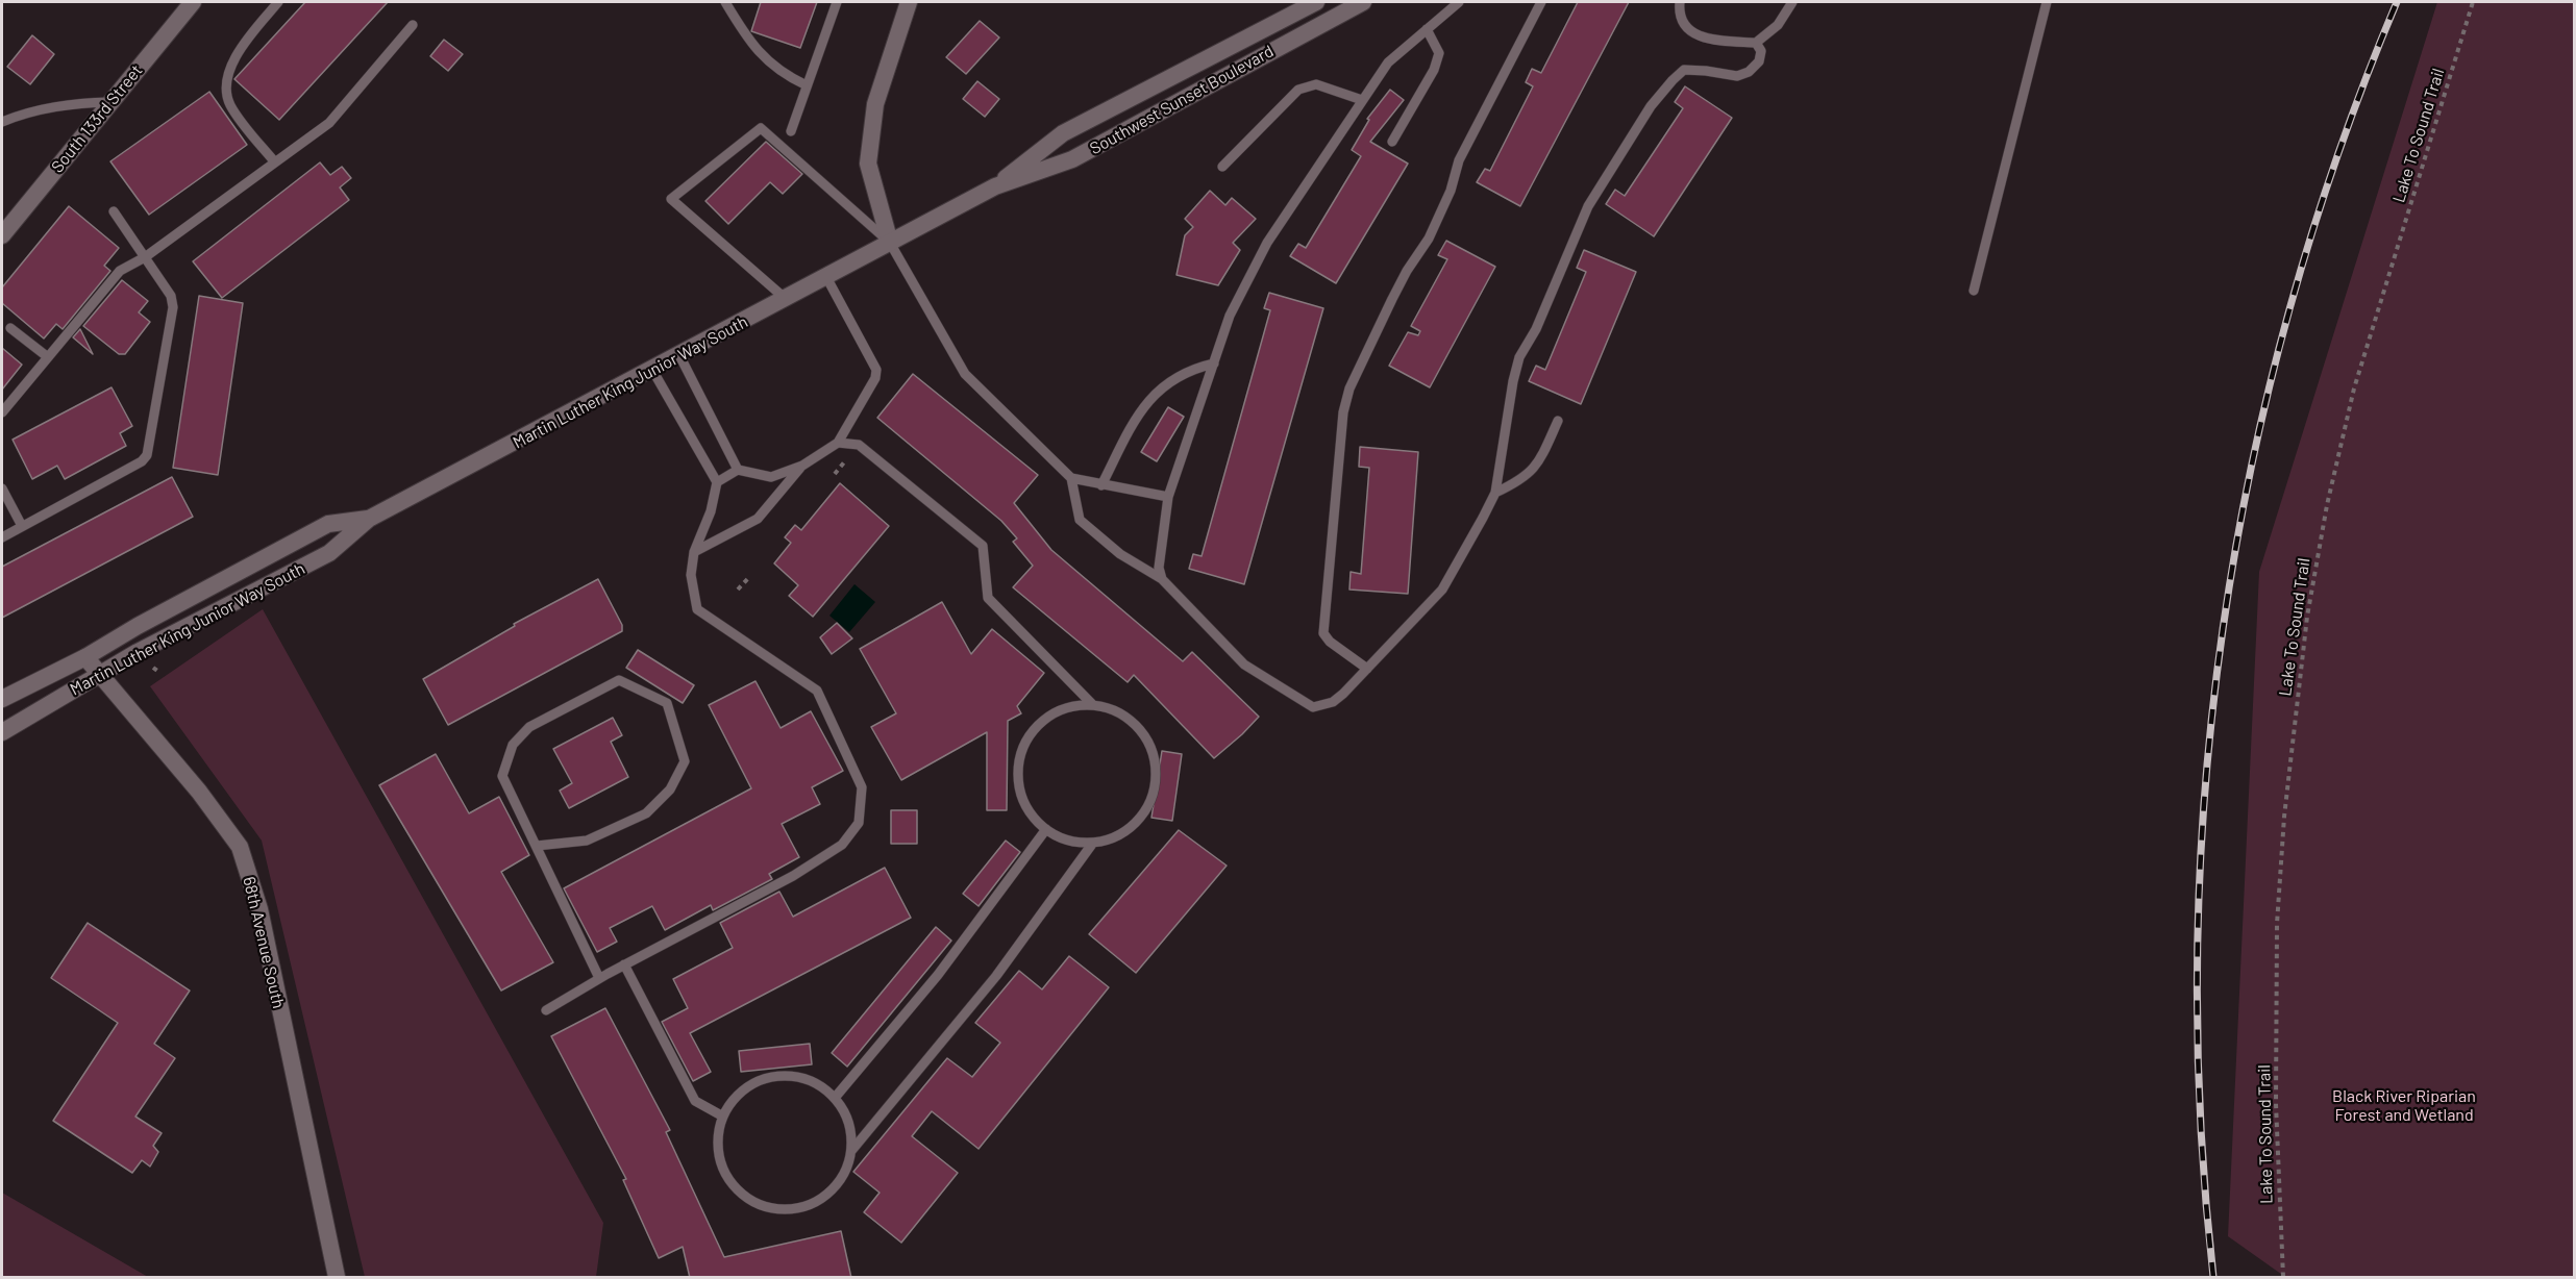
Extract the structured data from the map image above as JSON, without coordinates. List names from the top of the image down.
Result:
{
  "streets": {
    "main road": [
      "Southwest Sunset Boulevard",
      "South 133rd Street",
      "Martin Luther King Junior Way South",
      "68th Avenue South"
    ],
    "path": ["Lake To Sound Trail"]
  },
  "crossings": [
    ["Southwest Sunset Boulevard", "Martin Luther King Junior Way South"],
    ["Martin Luther King Junior Way South", "68th Avenue South"]
  ],
  "parks": ["Black River Riparian Forest and Wetland"]
}
